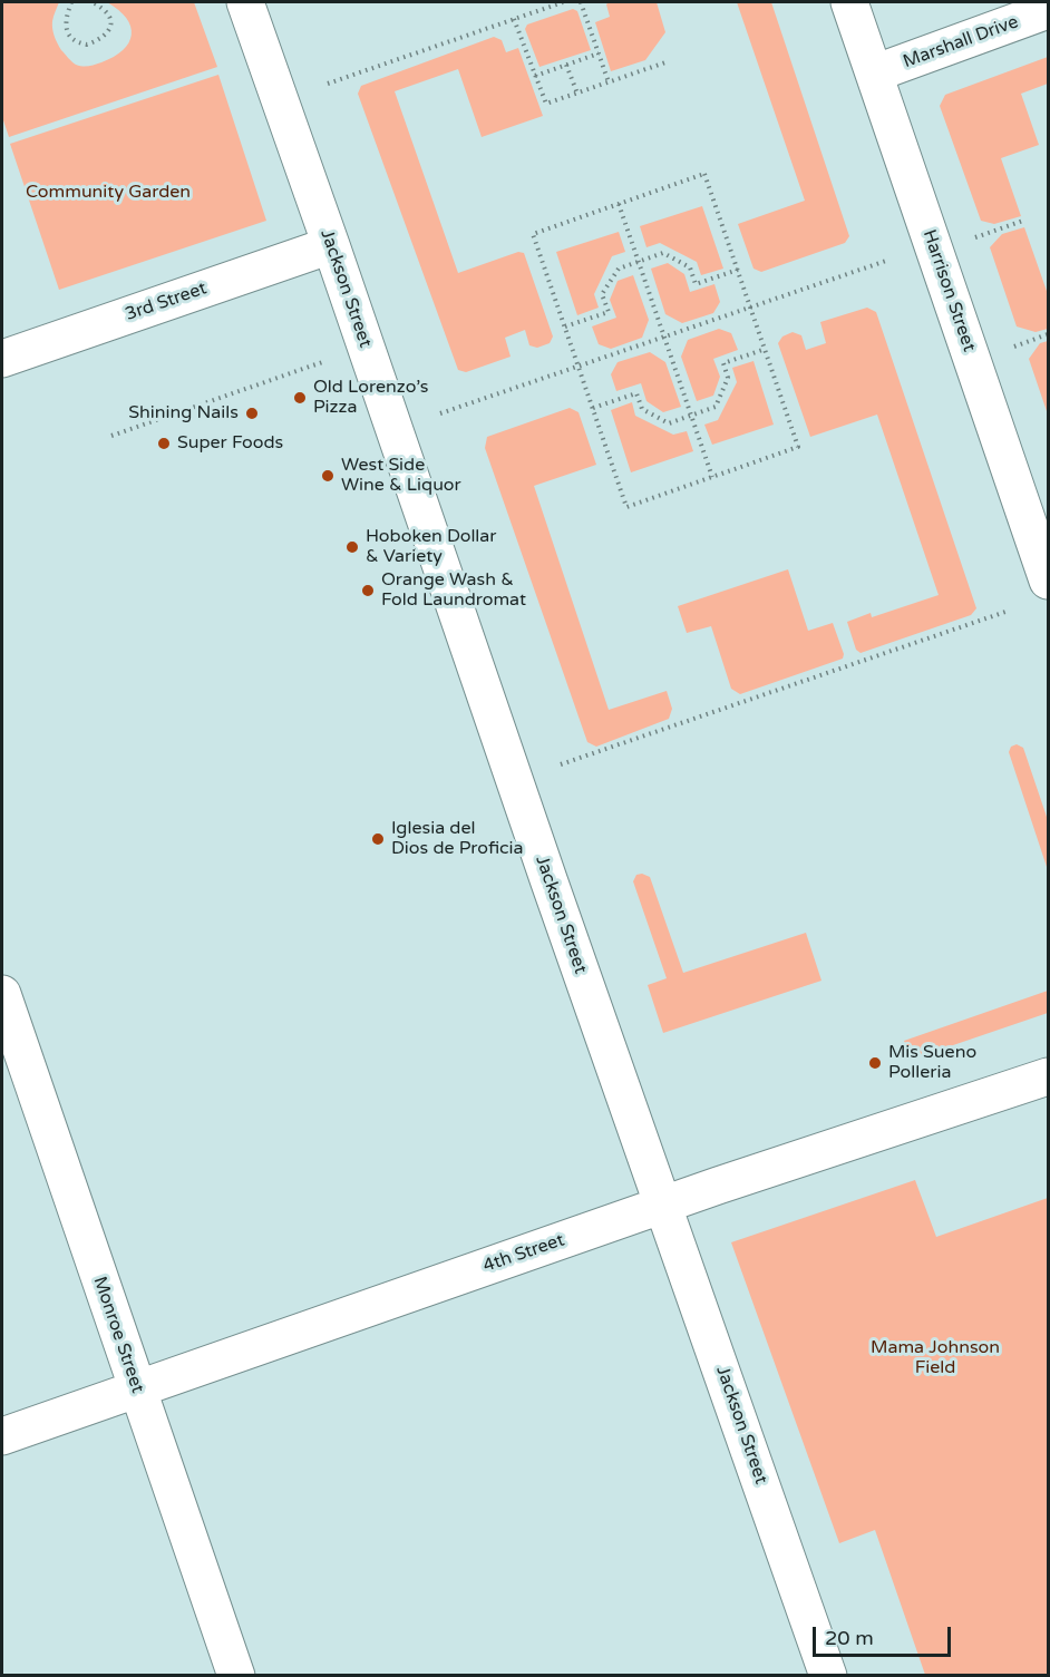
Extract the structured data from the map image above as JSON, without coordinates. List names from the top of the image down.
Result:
{
  "streets": {
    "street": [
      "Marshall Drive",
      "Jackson Street",
      "Harrison Street",
      "3rd Street",
      "4th Street",
      "Monroe Street"
    ]
  },
  "crossings": [
    ["Marshall Drive", "Harrison Street"],
    ["Jackson Street", "3rd Street"],
    ["Jackson Street", "4th Street"],
    ["4th Street", "Monroe Street"]
  ],
  "parks": ["Community Garden", "Mama Johnson Field"],
  "places": [
    "Old Lorenzo’s Pizza",
    "Shining Nails",
    "Super Foods",
    "West Side Wine & Liquor",
    "Hoboken Dollar & Variety",
    "Orange Wash & Fold Laundromat",
    "Iglesia del Dios de Proficia",
    "Mis Sueno Polleria"
  ],
  "scale_bar": "20 m"
}
